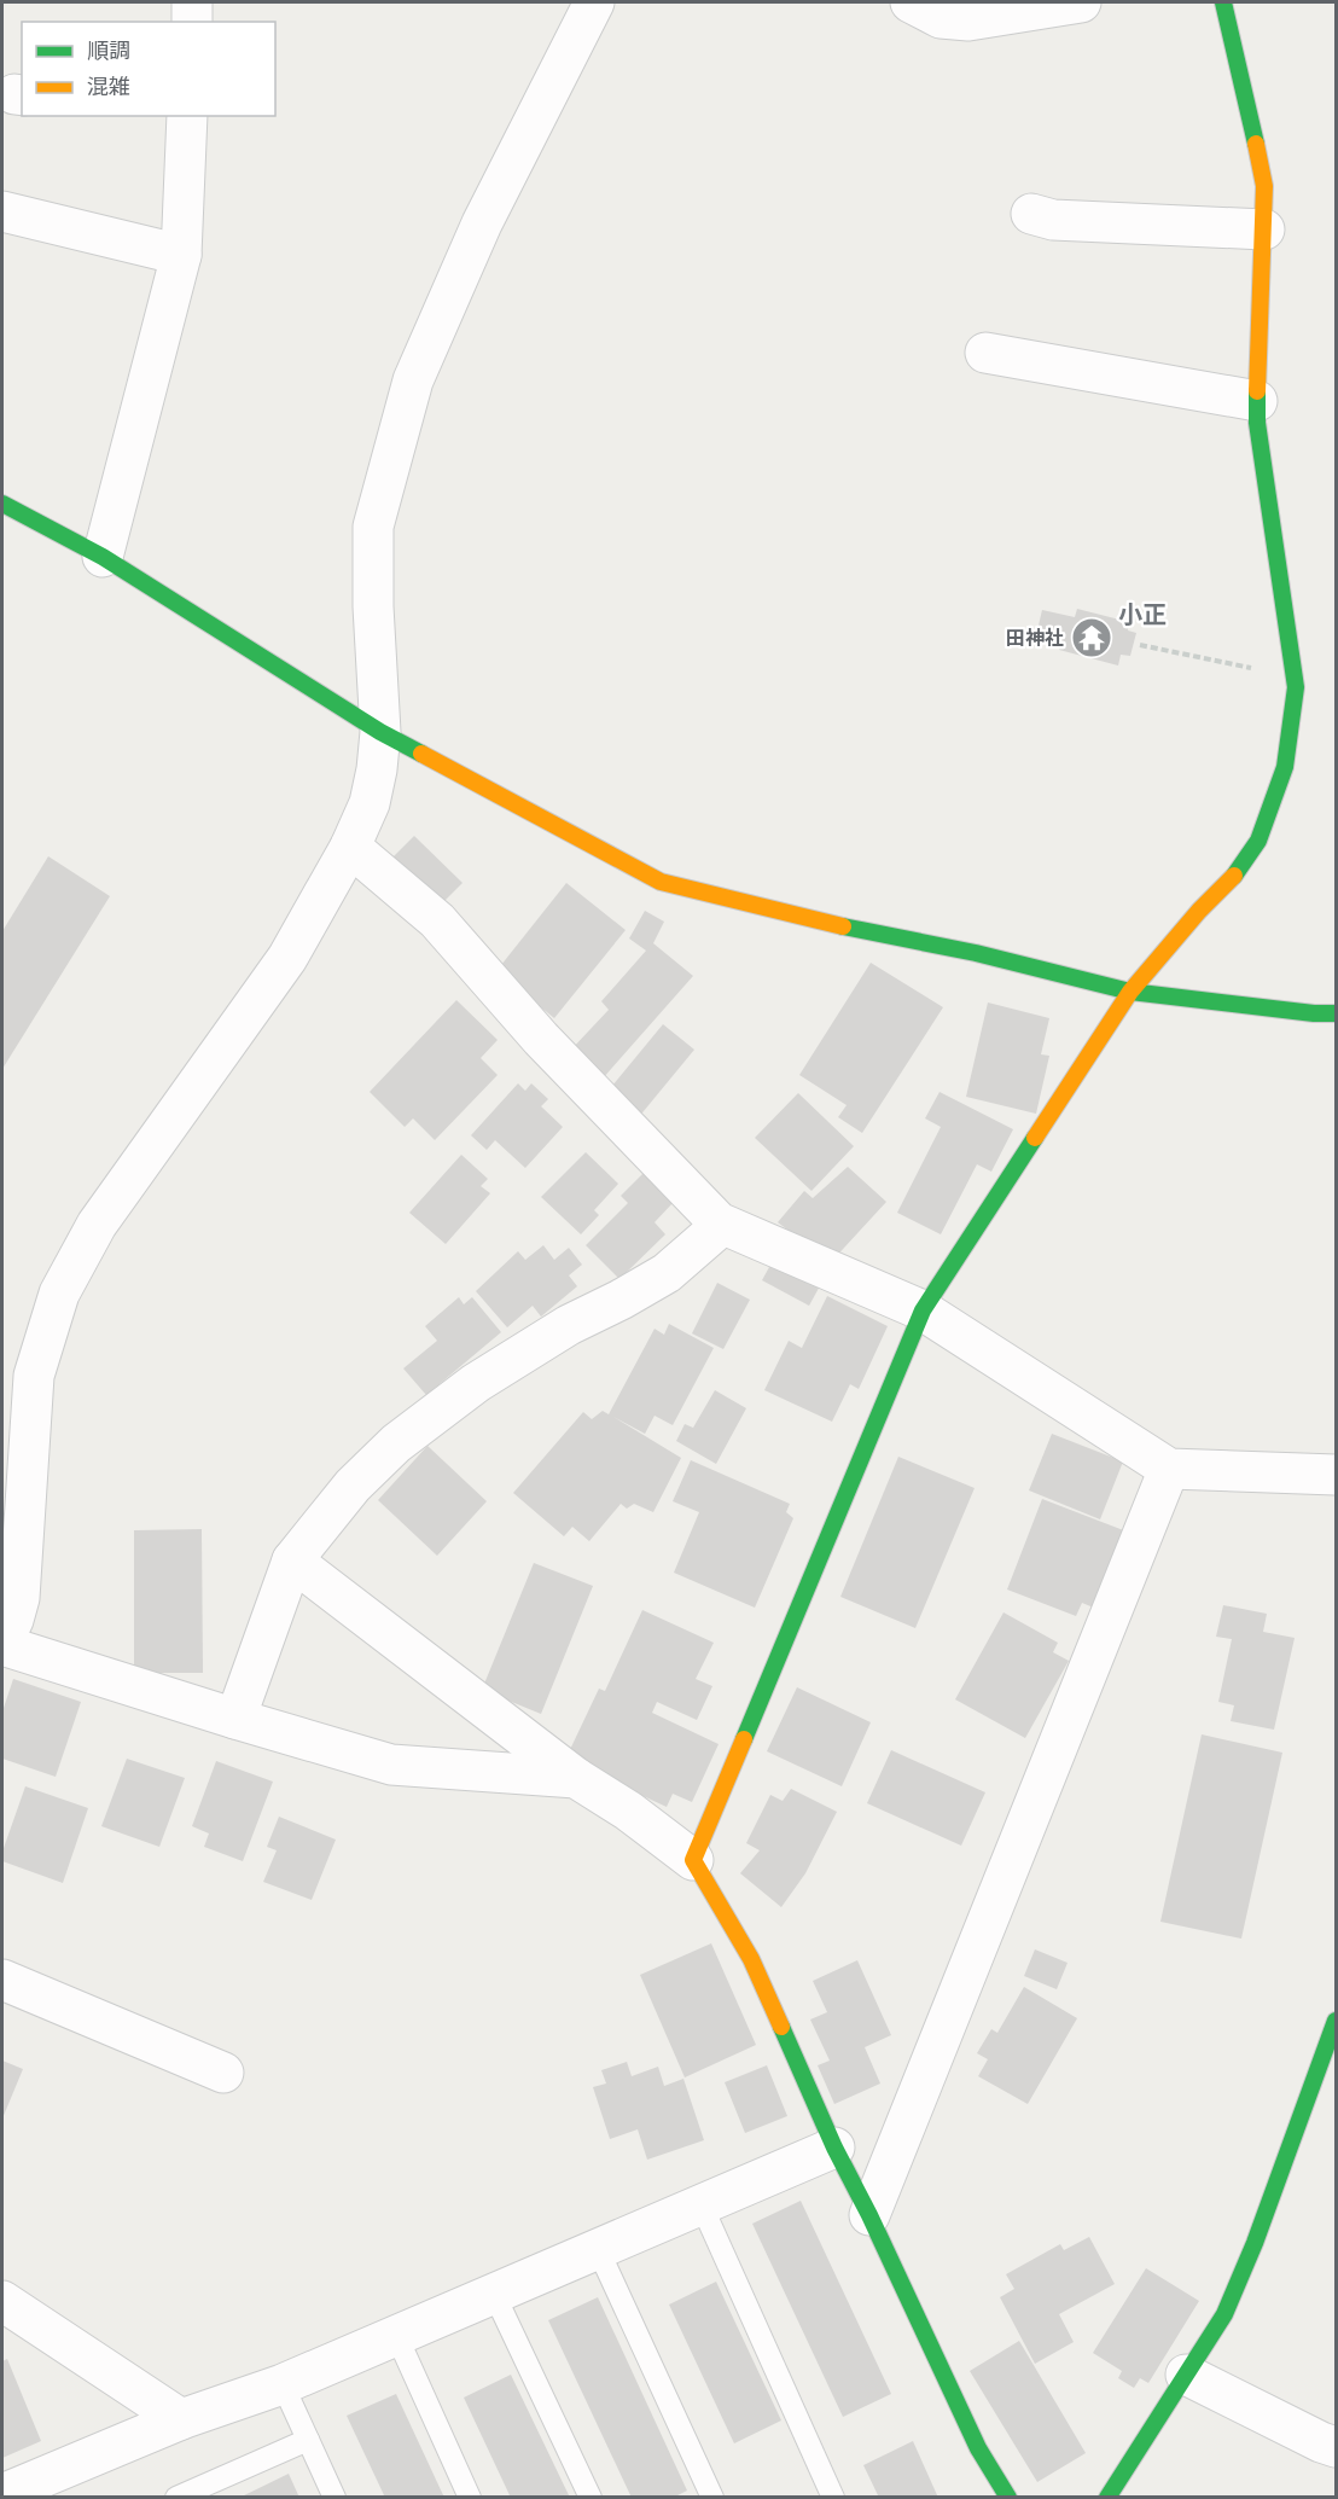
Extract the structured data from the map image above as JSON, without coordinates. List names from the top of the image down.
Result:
{
  "districts": ["小正"],
  "places": {
    "temple": ["田神社"]
  },
  "legend": ["順調", "混雑"]
}
